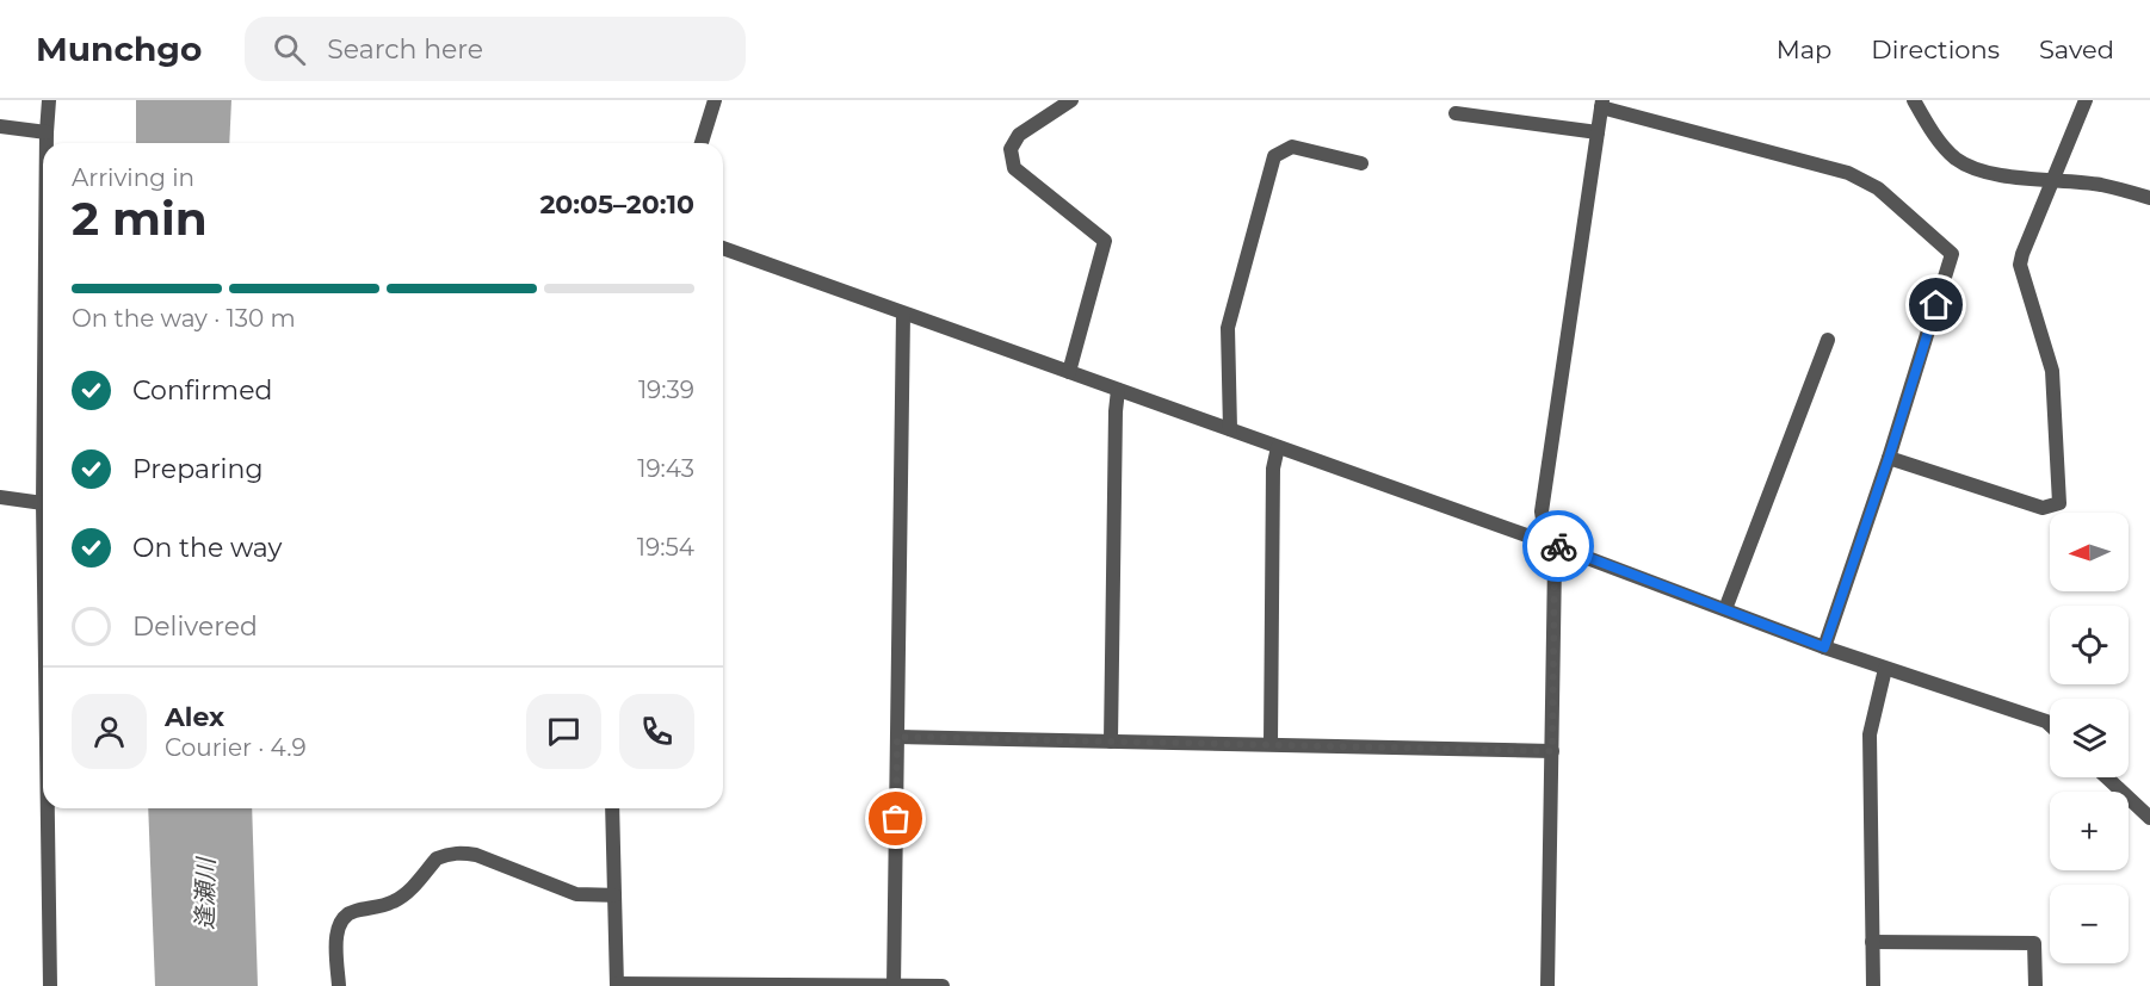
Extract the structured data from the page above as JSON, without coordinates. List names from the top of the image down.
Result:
{
  "water": ["逢瀬川"],
  "north": "left",
  "page": {
    "header": "Munchgo",
    "search": "Search here",
    "nav": ["Map", "Directions", "Saved"],
    "heading": ["2 min", "Arriving in", "20:05–20:10"],
    "panel": ["Alex", "Courier · 4.9"],
    "bar": "On the way · 130 m",
    "list": [
      ["Confirmed", "19:39"],
      ["Preparing", "19:43"],
      ["On the way", "19:54"],
      "Delivered"
    ],
    "map_buttons": ["+", "−"]
  }
}
